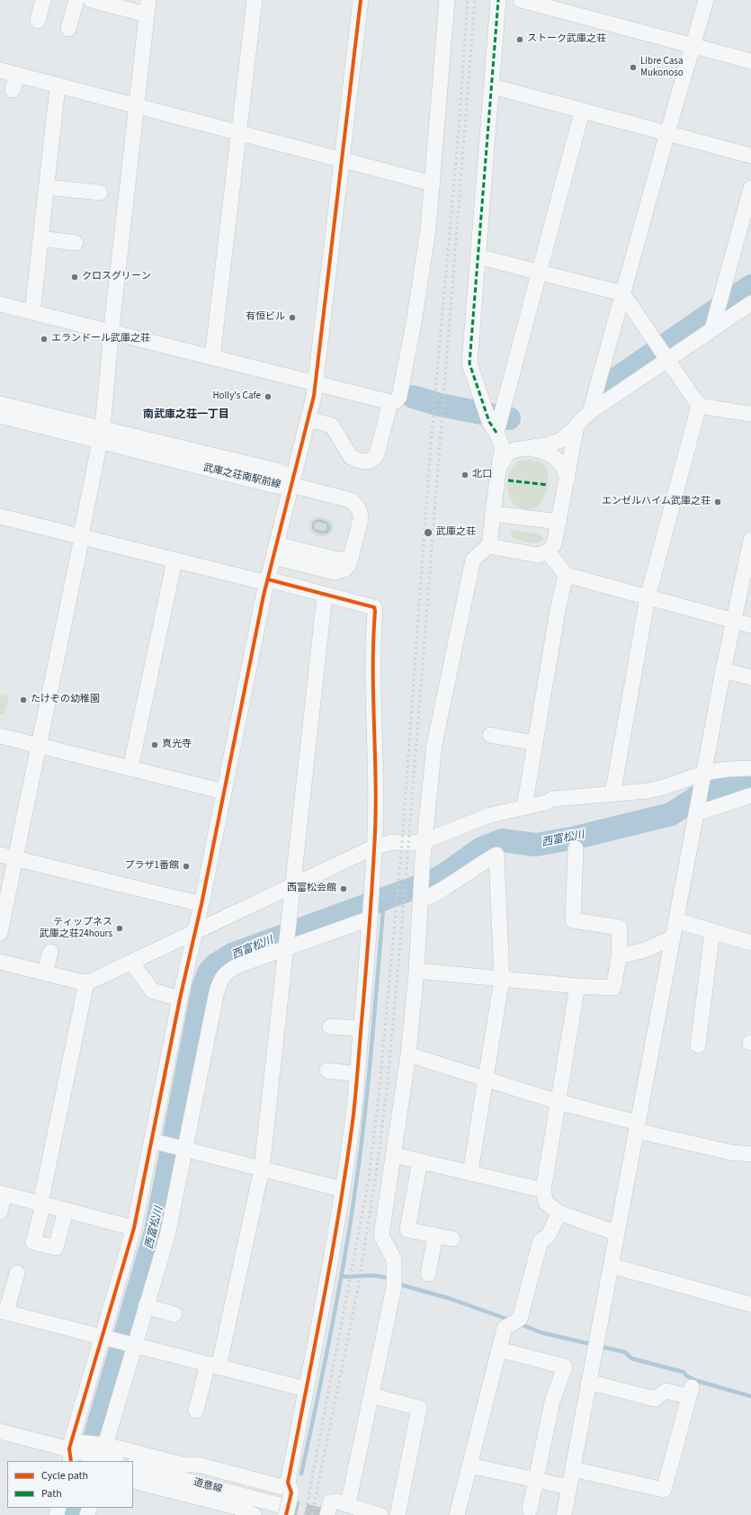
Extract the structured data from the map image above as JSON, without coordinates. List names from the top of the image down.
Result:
{
  "streets": {
    "street": ["武庫之荘南駅前線", "道意線"]
  },
  "districts": ["南武庫之荘一丁目"],
  "water": ["西富松川"],
  "places": [
    "ストーク武庫之荘",
    "Libre Casa Mukonoso",
    "クロスグリーン",
    "有恒ビル",
    "エランドール武庫之荘",
    "Holly's Cafe",
    "北口",
    "エンゼルハイム武庫之荘",
    "武庫之荘",
    "たけぞの幼稚園",
    "真光寺",
    "プラザ1番館",
    "西富松会館",
    "ティップネス 武庫之荘24hours"
  ],
  "legend": ["Cycle path", "Path"]
}
